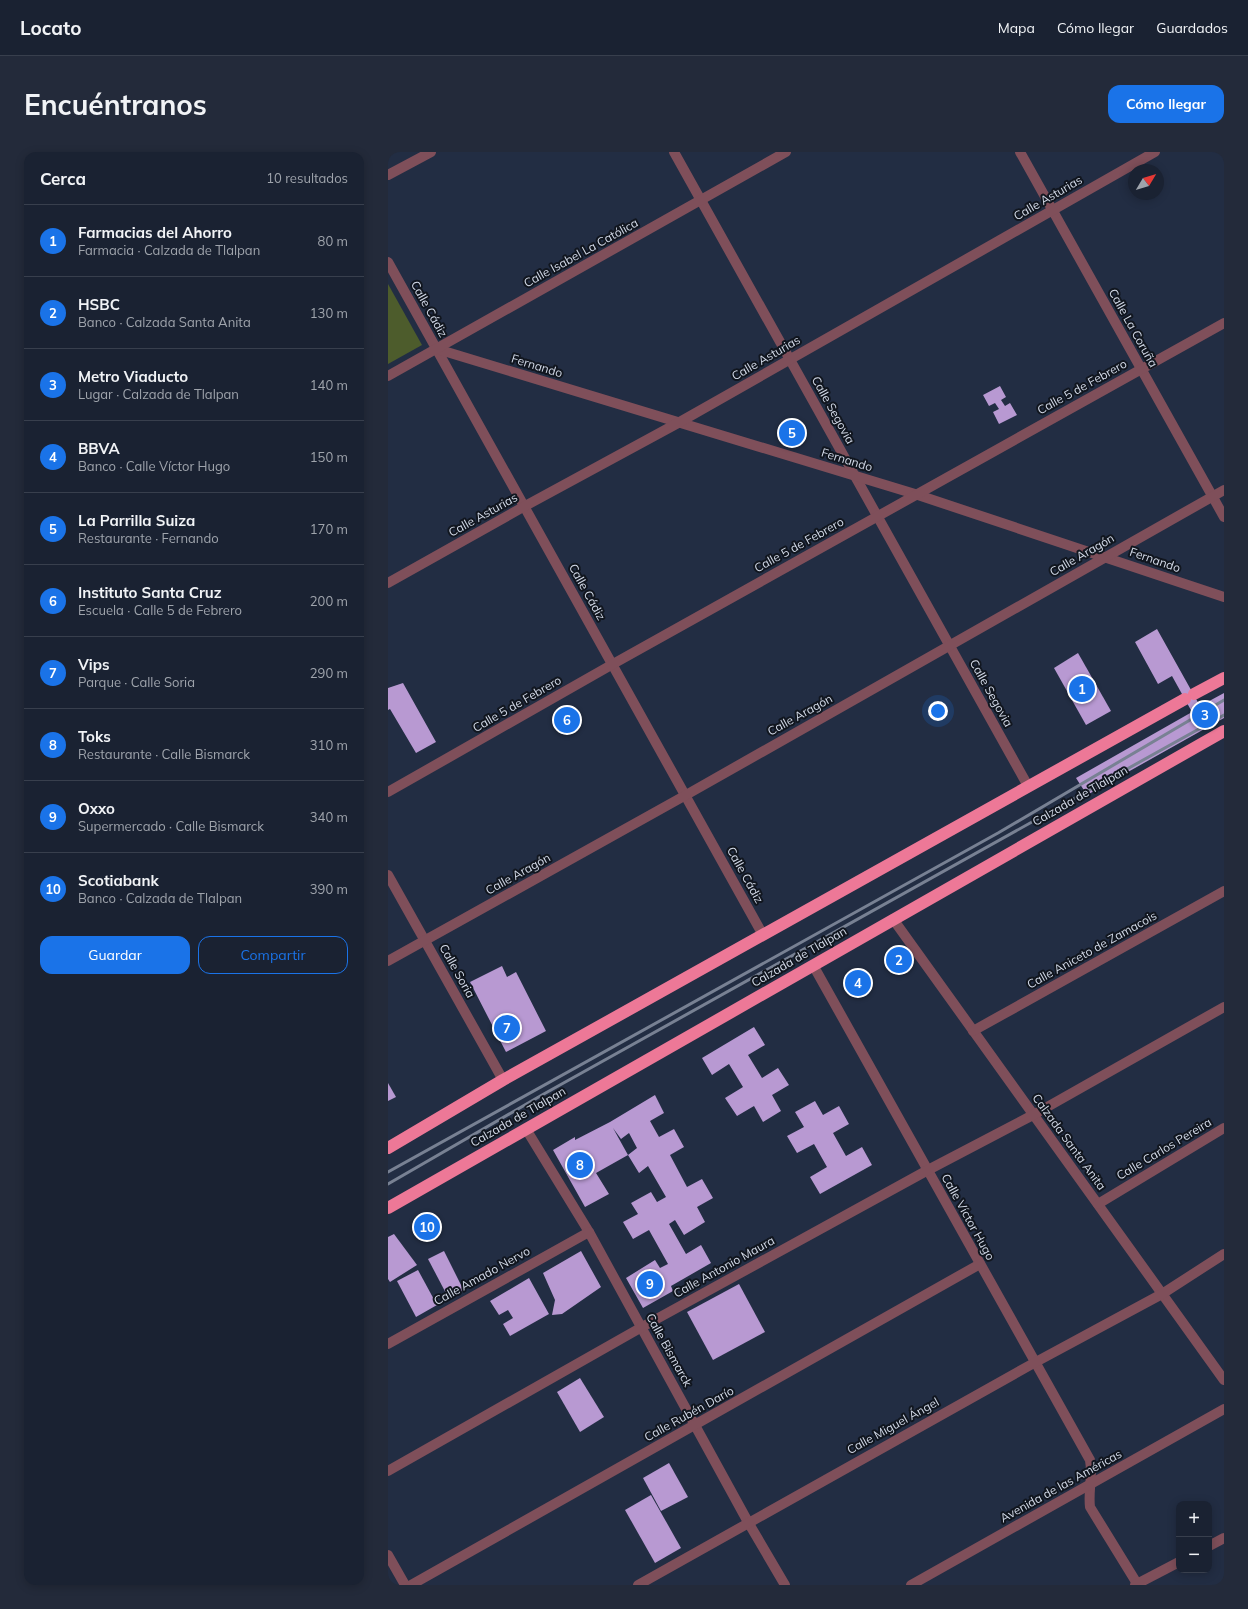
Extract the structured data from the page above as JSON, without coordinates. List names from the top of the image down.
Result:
{
  "streets": {
    "highway": ["Calzada de Tlalpan"],
    "street": [
      "Calle Asturias",
      "Calle Isabel La Católica",
      "Calle Cádiz",
      "Calle La Coruña",
      "Fernando",
      "Calle 5 de Febrero",
      "Calle Segovia",
      "Calle Aragón",
      "Calle Aniceto de Zamacois",
      "Calle Soria",
      "Calzada Santa Anita",
      "Calle Carlos Pereira",
      "Calle Víctor Hugo",
      "Calle Antonio Maura",
      "Calle Amado Nervo",
      "Calle Bismarck",
      "Calle Rubén Darío",
      "Calle Miguel Ángel",
      "Avenida de las Américas"
    ]
  },
  "crossings": [
    ["Calle Asturias", "Calle Cádiz"],
    ["Calle Asturias", "Calle La Coruña"],
    ["Calle Asturias", "Fernando"],
    ["Calle Asturias", "Calle Segovia"],
    ["Calle Isabel La Católica", "Calle Cádiz"],
    ["Calle Isabel La Católica", "Fernando"],
    ["Calle Isabel La Católica", "Calle Segovia"],
    ["Calle Cádiz", "Fernando"],
    ["Calle Cádiz", "Calle 5 de Febrero"],
    ["Calle Cádiz", "Calle Aragón"],
    ["Calle La Coruña", "Calle 5 de Febrero"],
    ["Calle La Coruña", "Calle Aragón"],
    ["Fernando", "Calle 5 de Febrero"],
    ["Fernando", "Calle Segovia"],
    ["Fernando", "Calle Aragón"],
    ["Calle 5 de Febrero", "Calle Segovia"],
    ["Calle Segovia", "Calle Aragón"],
    ["Calle Aragón", "Calle Soria"],
    ["Calzada de Tlalpan", "Calzada Santa Anita"],
    ["Calzada de Tlalpan", "Calle Víctor Hugo"],
    ["Calzada de Tlalpan", "Calle Bismarck"],
    ["Calle Aniceto de Zamacois", "Calzada Santa Anita"],
    ["Calzada Santa Anita", "Calle Carlos Pereira"],
    ["Calzada Santa Anita", "Calle Antonio Maura"],
    ["Calzada Santa Anita", "Calle Miguel Ángel"],
    ["Calle Víctor Hugo", "Calle Antonio Maura"],
    ["Calle Víctor Hugo", "Calle Rubén Darío"],
    ["Calle Víctor Hugo", "Calle Miguel Ángel"],
    ["Calle Víctor Hugo", "Avenida de las Américas"],
    ["Calle Antonio Maura", "Calle Bismarck"],
    ["Calle Amado Nervo", "Calle Bismarck"],
    ["Calle Bismarck", "Calle Rubén Darío"],
    ["Calle Bismarck", "Calle Miguel Ángel"]
  ],
  "north": "top right",
  "page": {
    "header": "Locato",
    "nav": ["Mapa", "Cómo llegar", "Guardados"],
    "buttons": [
      "Cómo llegar",
      ["Guardar", "Compartir"]
    ],
    "title": "Encuéntranos",
    "heading": ["Cerca", "10 resultados"],
    "list": [
      {
        "mark": "1",
        "name": "Farmacias del Ahorro",
        "note": "Farmacia · Calzada de Tlalpan",
        "value": "80 m"
      },
      {
        "mark": "2",
        "name": "HSBC",
        "note": "Banco · Calzada Santa Anita",
        "value": "130 m"
      },
      {
        "mark": "3",
        "name": "Metro Viaducto",
        "note": "Lugar · Calzada de Tlalpan",
        "value": "140 m"
      },
      {
        "mark": "4",
        "name": "BBVA",
        "note": "Banco · Calle Víctor Hugo",
        "value": "150 m"
      },
      {
        "mark": "5",
        "name": "La Parrilla Suiza",
        "note": "Restaurante · Fernando",
        "value": "170 m"
      },
      {
        "mark": "6",
        "name": "Instituto Santa Cruz",
        "note": "Escuela · Calle 5 de Febrero",
        "value": "200 m"
      },
      {
        "mark": "7",
        "name": "Vips",
        "note": "Parque · Calle Soria",
        "value": "290 m"
      },
      {
        "mark": "8",
        "name": "Toks",
        "note": "Restaurante · Calle Bismarck",
        "value": "310 m"
      },
      {
        "mark": "9",
        "name": "Oxxo",
        "note": "Supermercado · Calle Bismarck",
        "value": "340 m"
      },
      {
        "mark": "10",
        "name": "Scotiabank",
        "note": "Banco · Calzada de Tlalpan",
        "value": "390 m"
      }
    ],
    "pins": [
      "5",
      "1",
      "3",
      "6",
      "2",
      "4",
      "7",
      "8",
      "10",
      "9"
    ],
    "map_buttons": ["+", "−"]
  }
}
